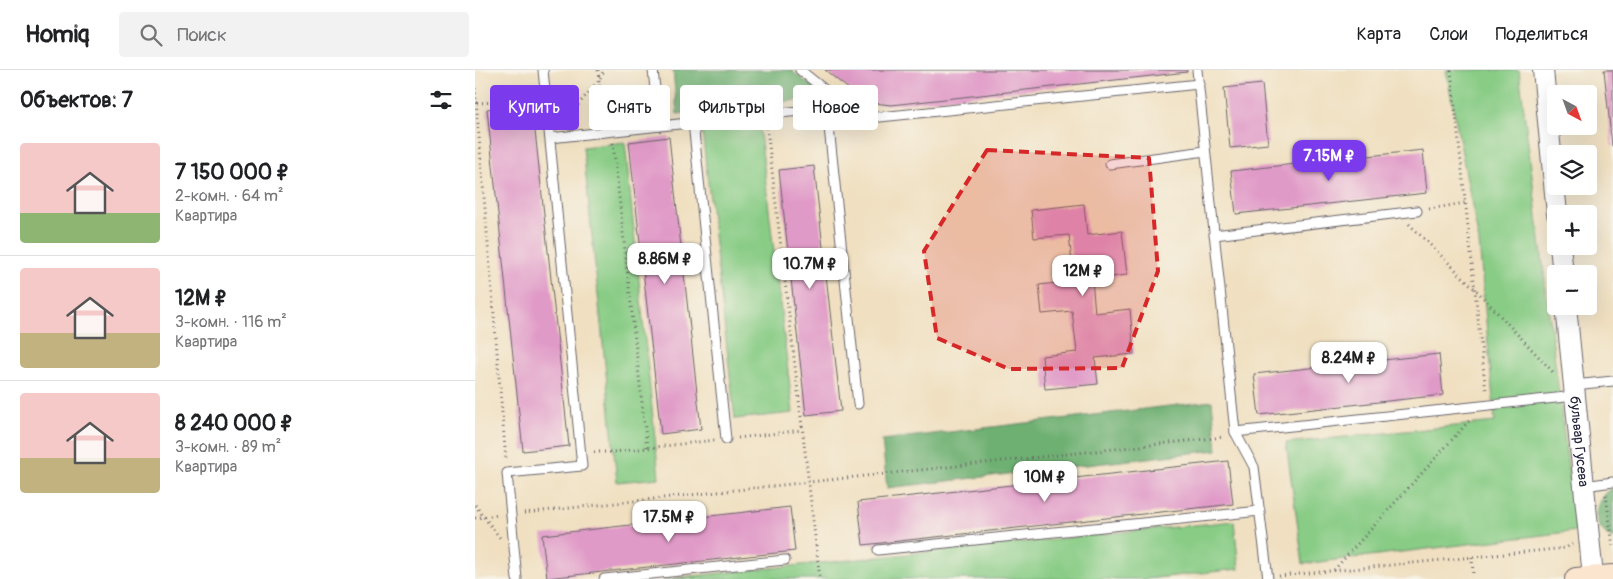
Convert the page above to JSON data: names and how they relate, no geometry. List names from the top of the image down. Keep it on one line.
{"streets":{"street":["бульвар Гусева"]},"north":"bottom right","page":{"header":"Homiq","search":"Поиск","nav":["Карта","Слои","Поделиться"],"heading":"Объектов: 7","map_buttons":["+","−"],"chip":["Купить","Снять","Фильтры","Новое"],"list":[{"name":"7 150 000 ₽","note":"2-комн. · 64 m² · Квартира"},{"name":"12M ₽","note":"3-комн. · 116 m² · Квартира"},{"name":"8 240 000 ₽","note":"3-комн. · 89 m² · Квартира"}],"price":["7.15M ₽","8.86M ₽","10.7M ₽","12M ₽","8.24M ₽","10M ₽","17.5M ₽"]}}
